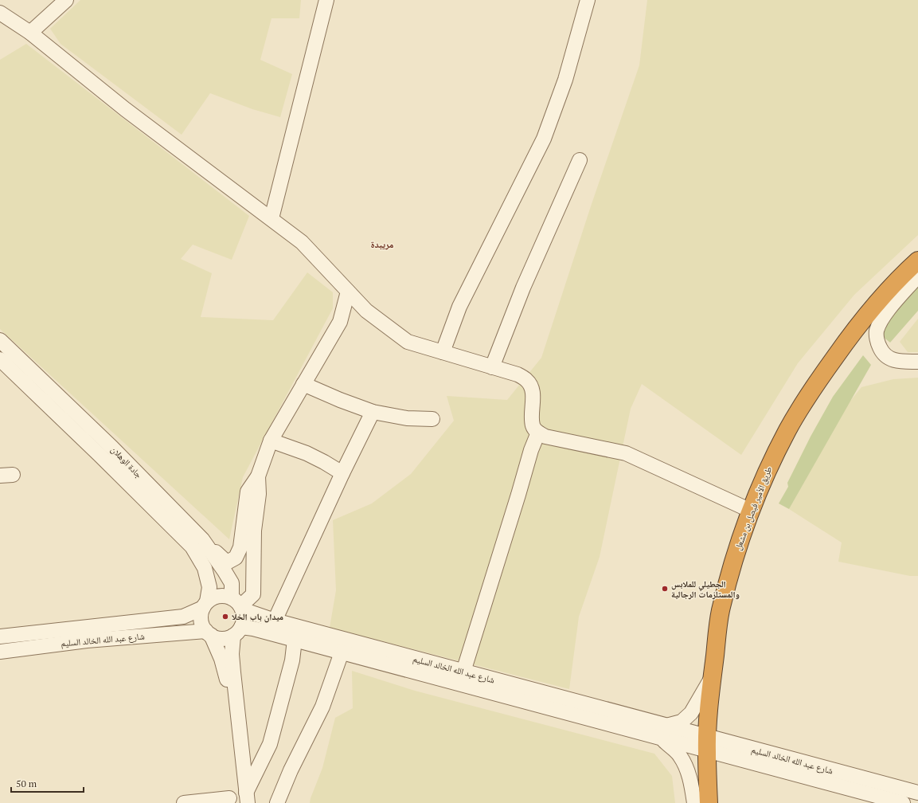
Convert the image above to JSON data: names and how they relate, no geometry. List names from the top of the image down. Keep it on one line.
{"streets":{"highway":["طريق الأمير فيصل بن مشعل"],"street":["جادة الوهلان","شارع عبد الله الخالد السليم"]},"crossings":[["جادة الوهلان","شارع عبد الله الخالد السليم"],["طريق الأمير فيصل بن مشعل","شارع عبد الله الخالد السليم"]],"districts":["مريبدة"],"places":["الجطيلي للملابس والمستلزمات الرجالية","ميدان باب الخلا"],"scale_bar":"50 m"}
